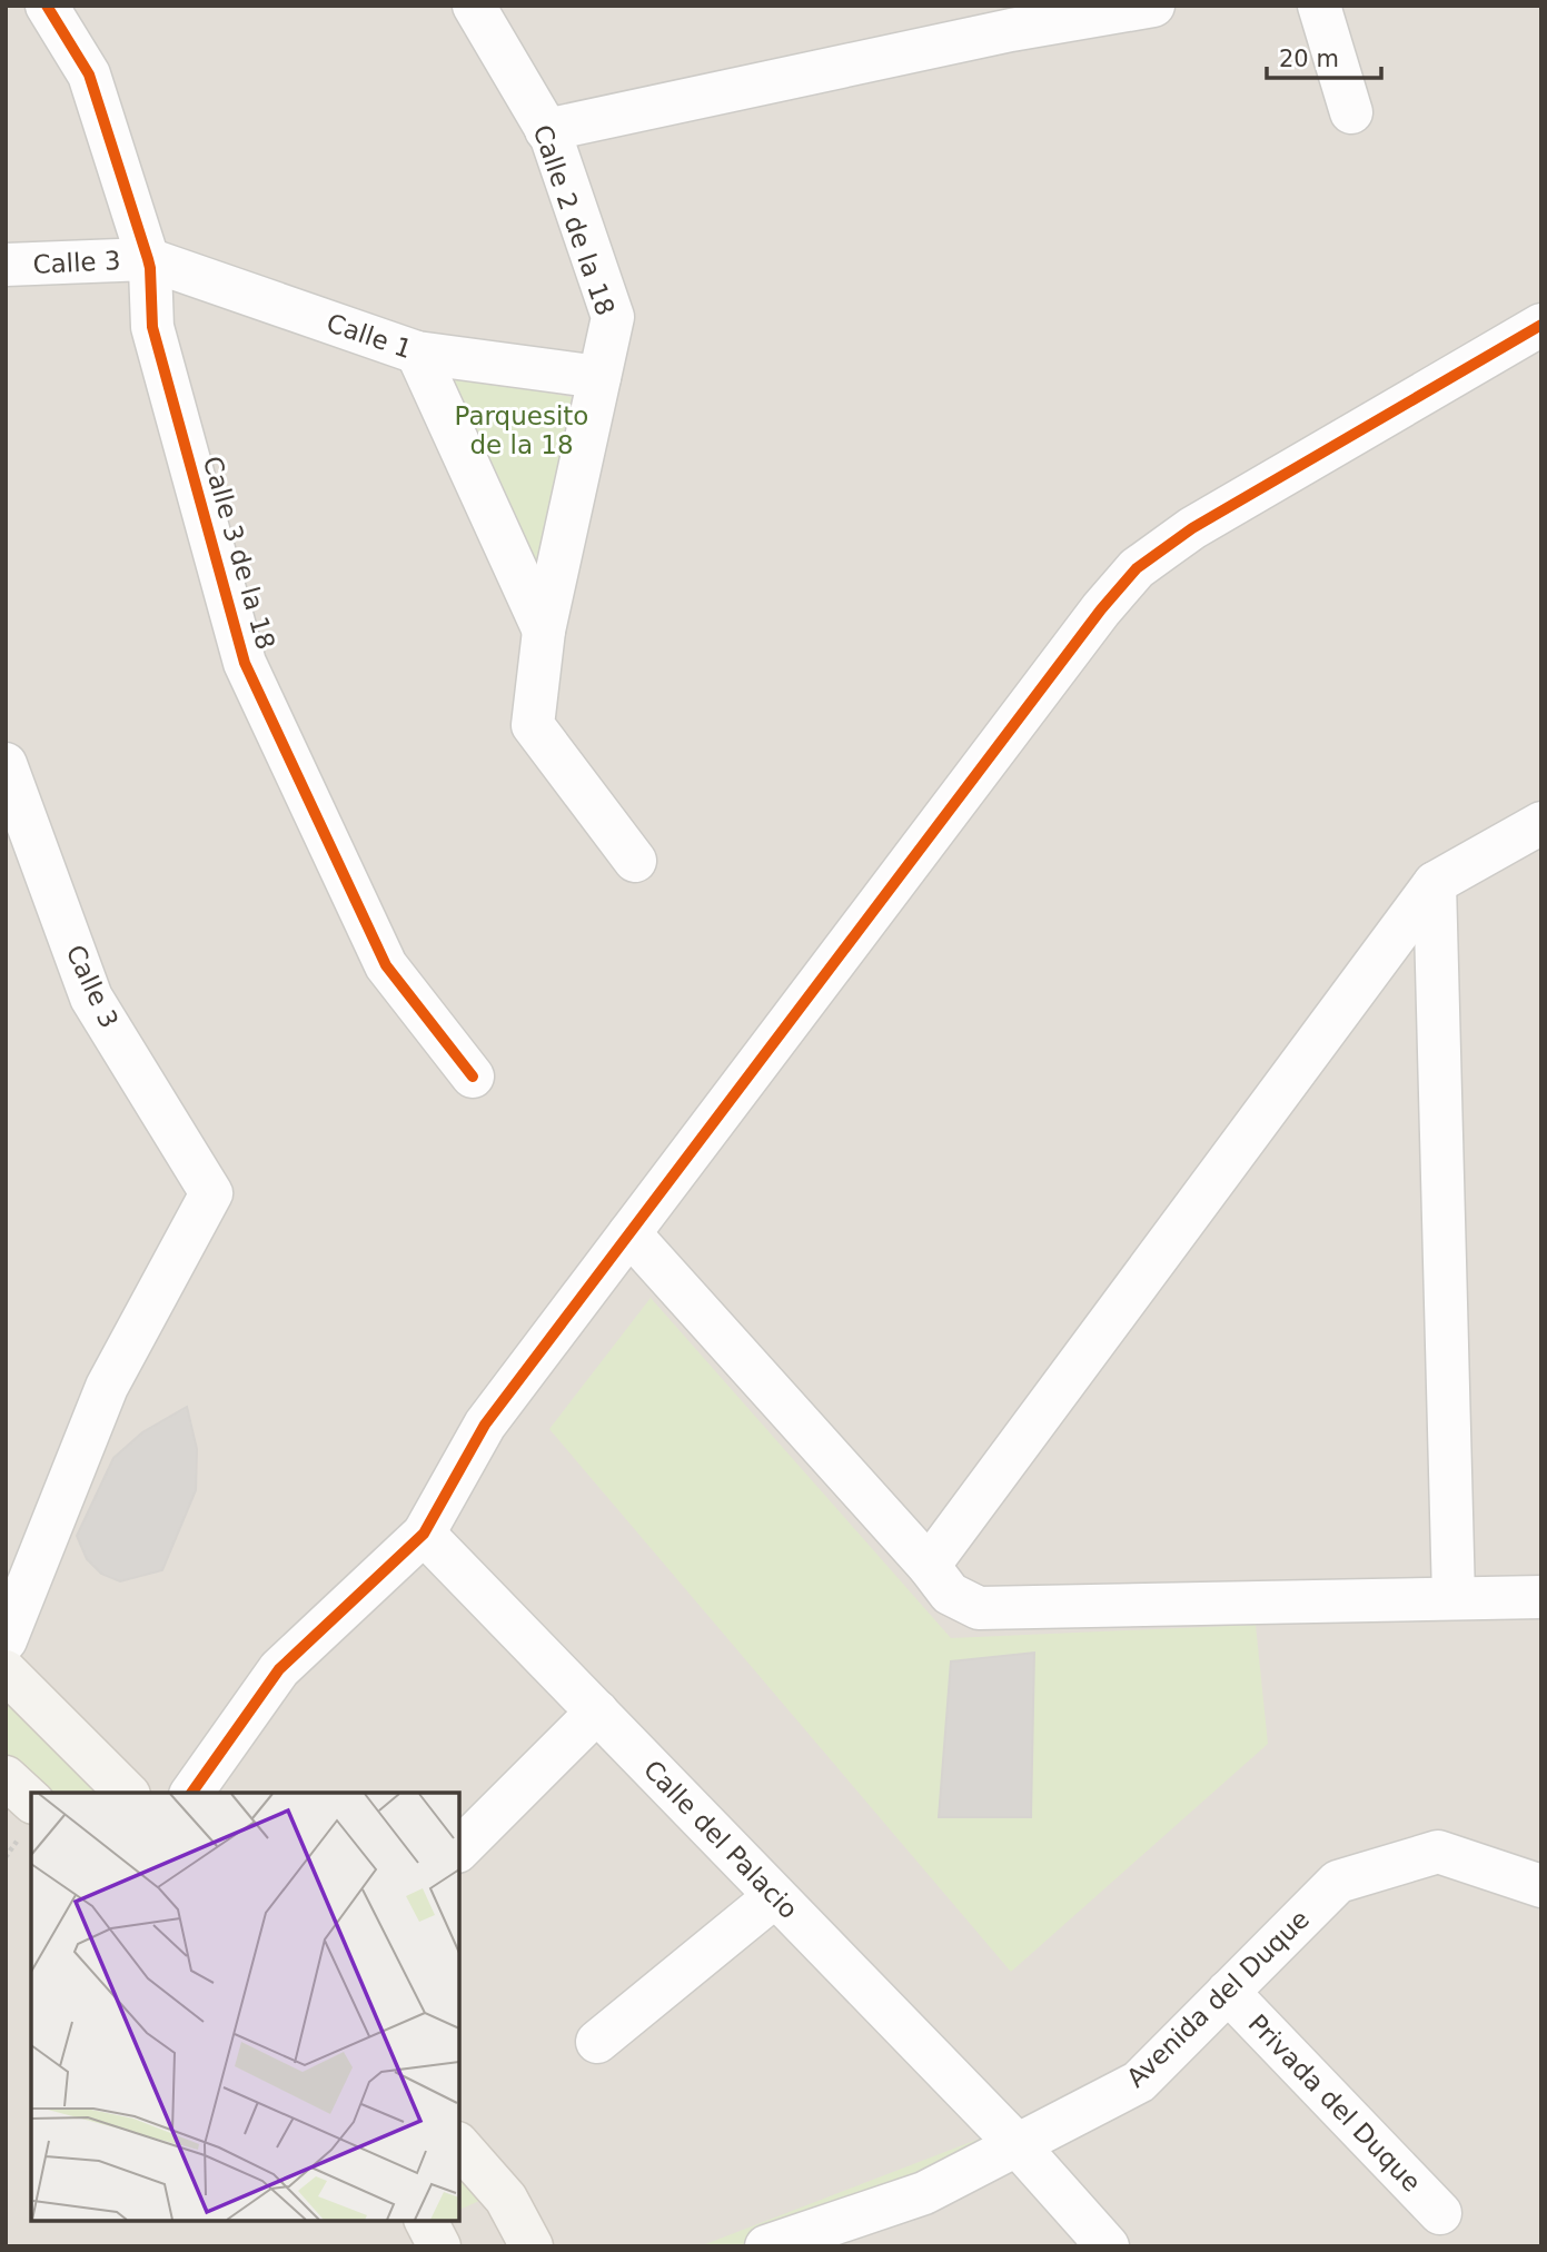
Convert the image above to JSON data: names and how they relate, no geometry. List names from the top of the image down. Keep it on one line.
{"streets":{"street":["Calle 2 de la 18","Calle 3","Calle 1","Calle 3 de la 18","Calle del Palacio","Avenida del Duque","Privada del Duque"]},"crossings":[["Calle 2 de la 18","Calle 1"],["Calle 3","Calle 1"],["Calle 3","Calle 3 de la 18"],["Calle 1","Calle 3 de la 18"],["Calle del Palacio","Avenida del Duque"],["Avenida del Duque","Privada del Duque"]],"parks":["Parquesito de la 18"],"scale_bar":"20 m"}
